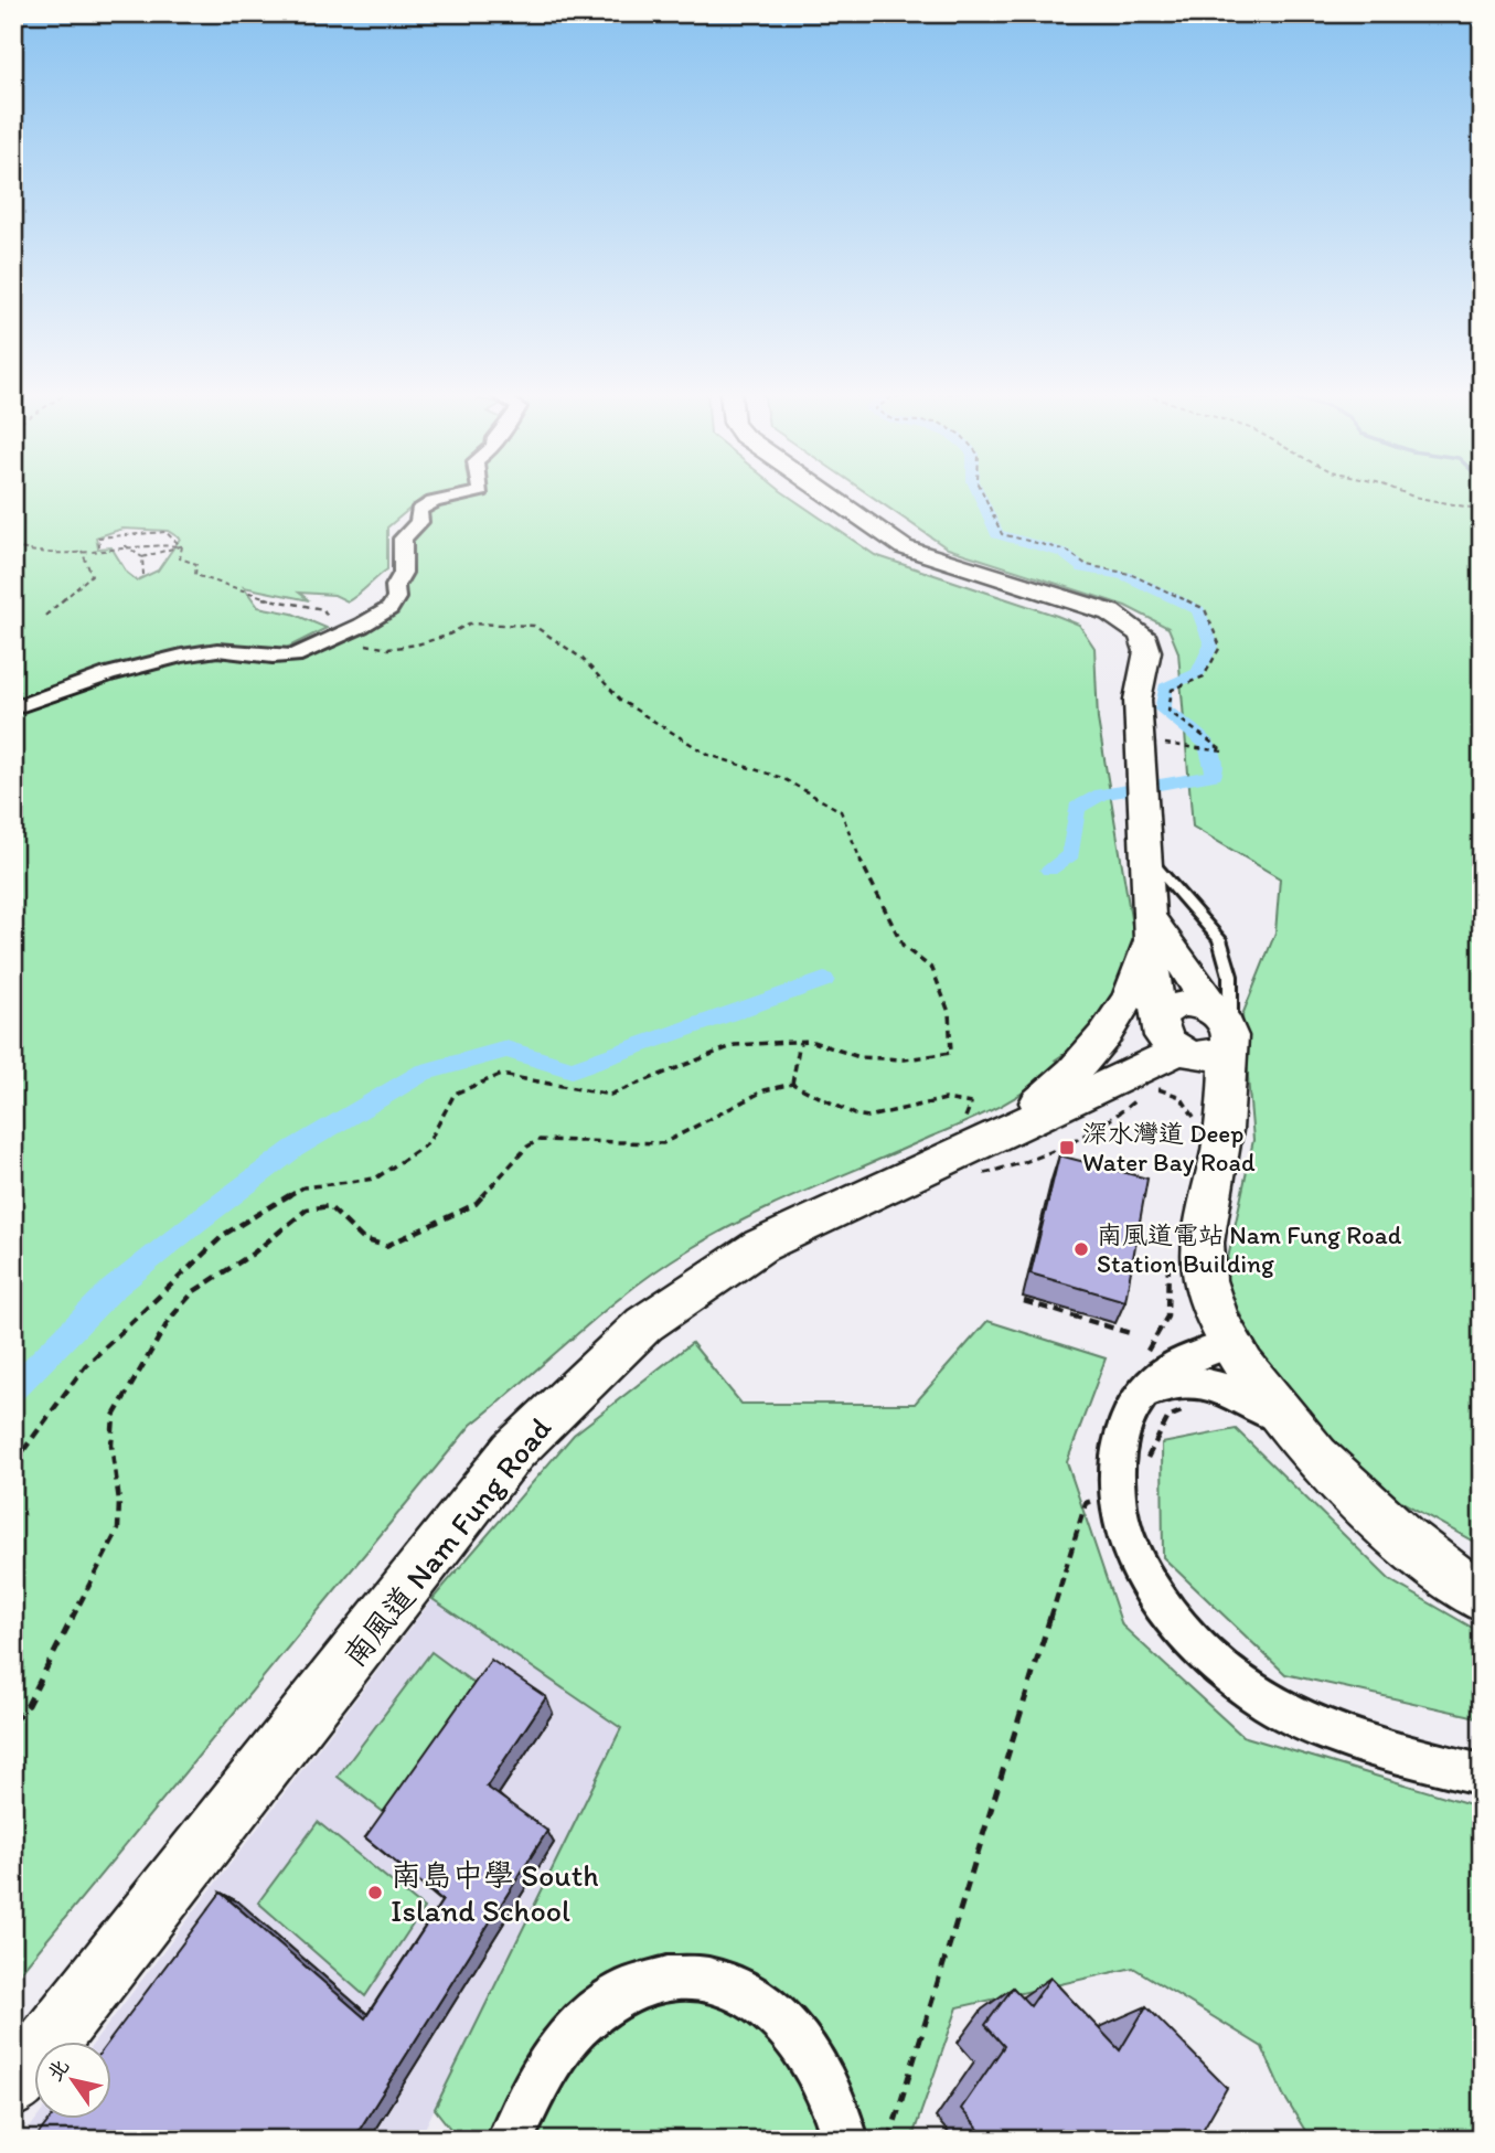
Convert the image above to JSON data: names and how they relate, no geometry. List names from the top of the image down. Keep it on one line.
{"streets":{"main road":["南風道 Nam Fung Road"]},"places":{"transit":["深水灣道 Deep Water Bay Road"],"other":["南風道電站 Nam Fung Road Station Building","南島中學 South Island School"]},"north":"top left"}
